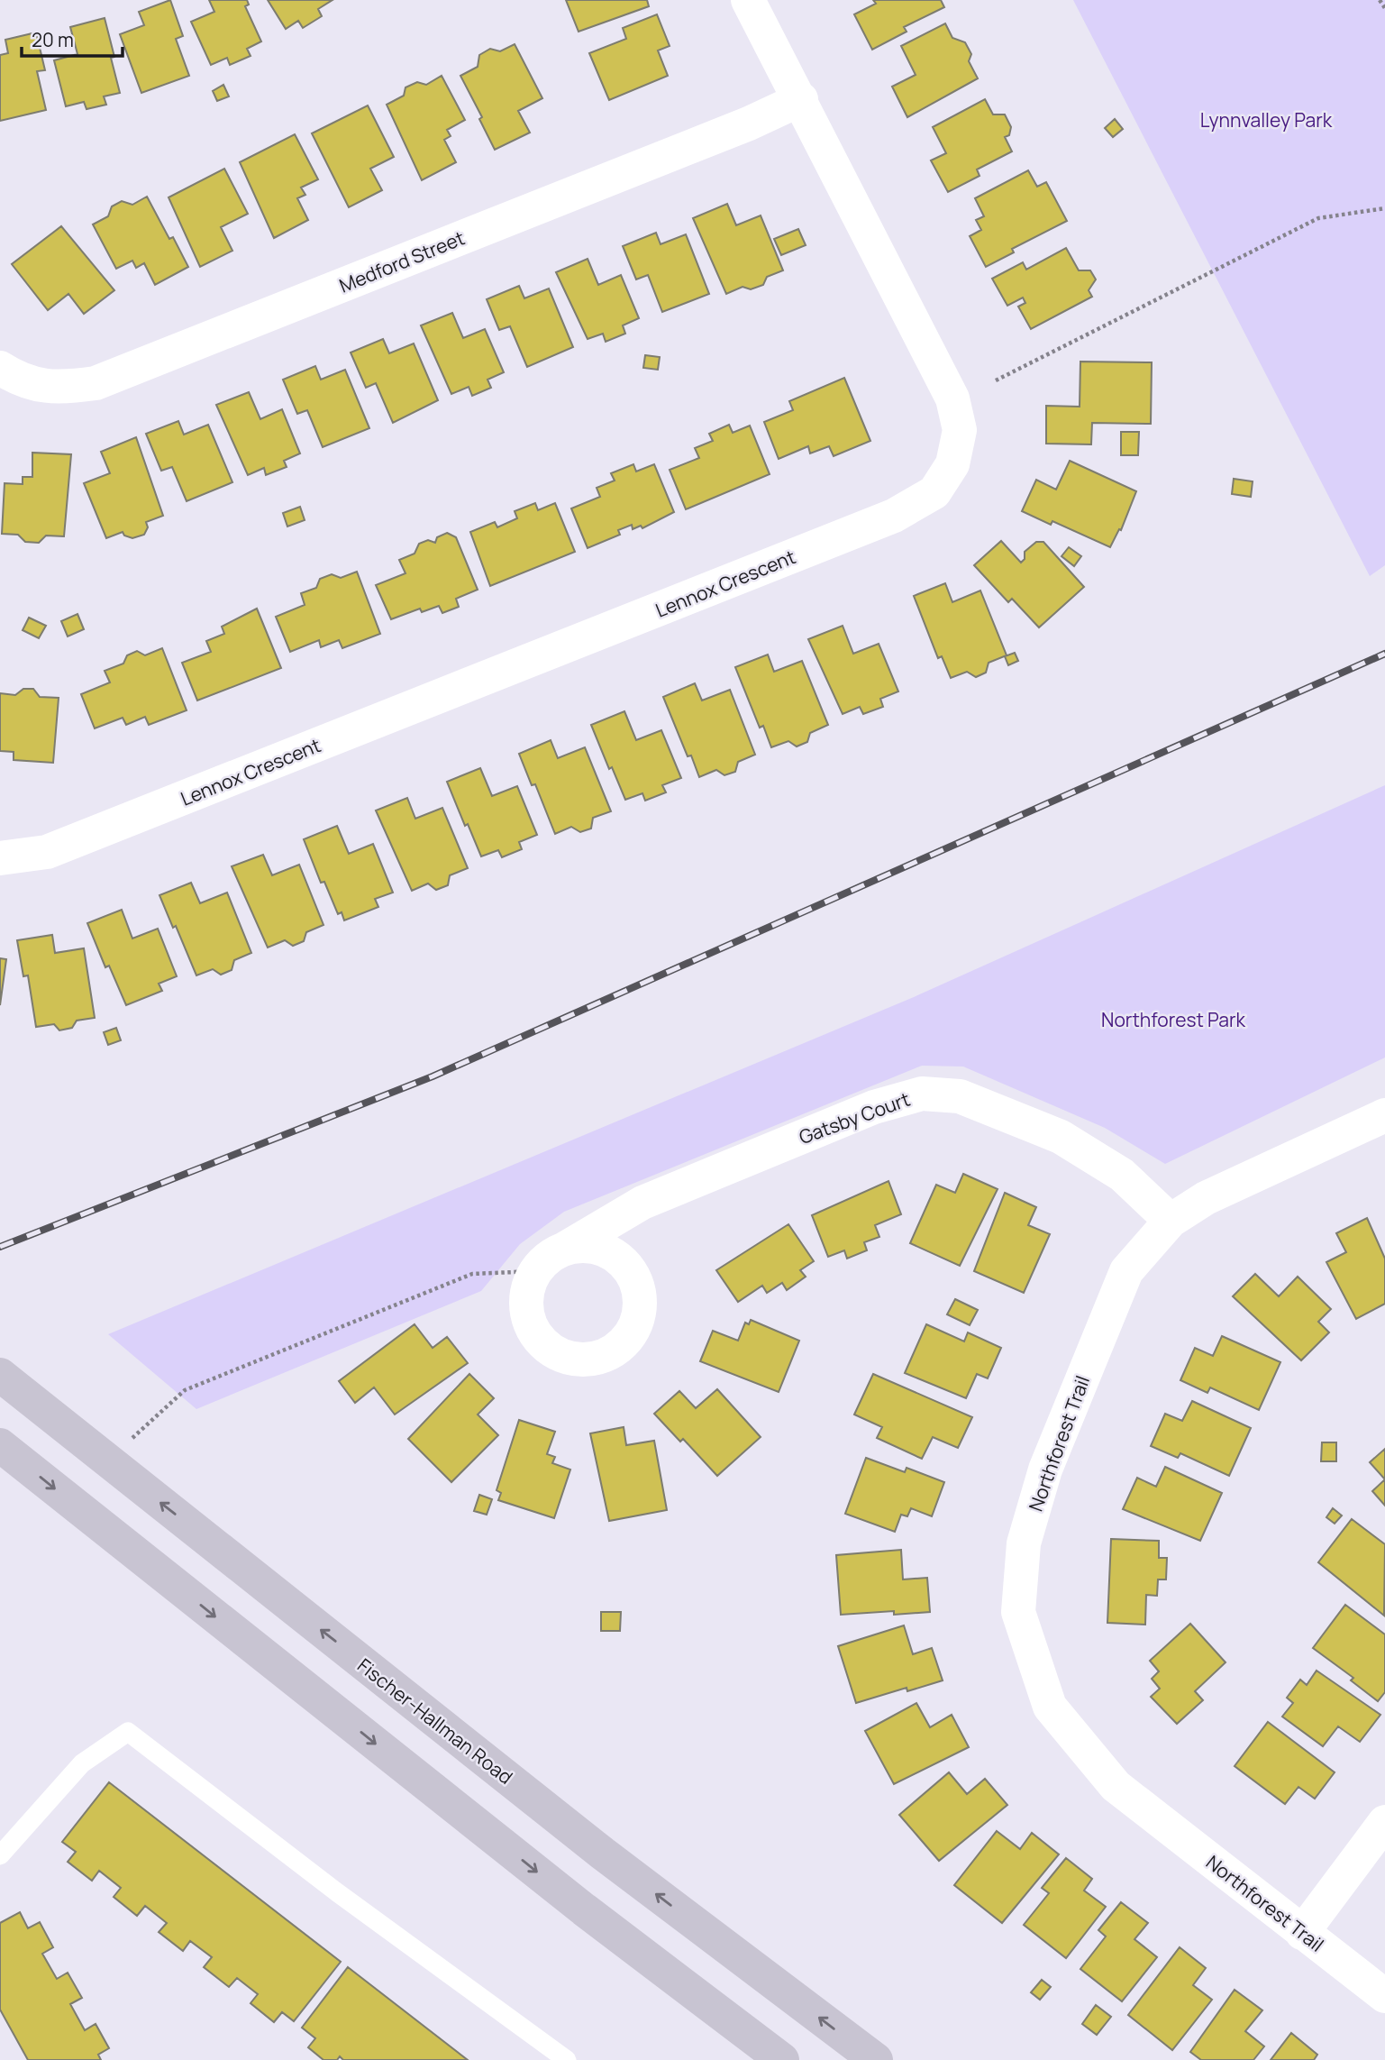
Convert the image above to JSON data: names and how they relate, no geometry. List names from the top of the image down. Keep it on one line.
{"streets":{"main road":["Fischer-Hallman Road"],"street":["Medford Street","Lennox Crescent","Gatsby Court","Northforest Trail"]},"crossings":[["Medford Street","Lennox Crescent"],["Gatsby Court","Northforest Trail"]],"parks":["Lynnvalley Park","Northforest Park"],"scale_bar":"20 m"}
